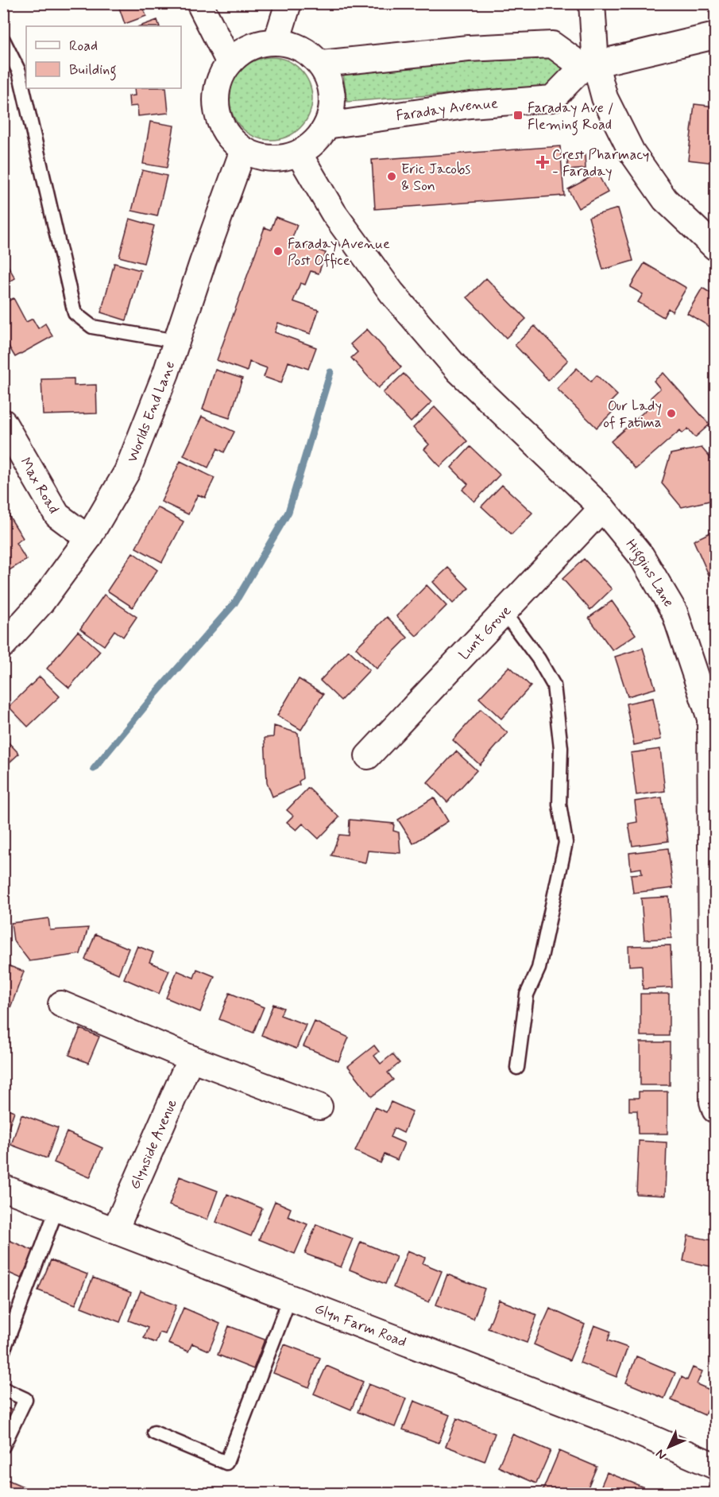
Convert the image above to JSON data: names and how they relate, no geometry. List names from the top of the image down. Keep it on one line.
{"streets":{"street":["Faraday Avenue","Worlds End Lane","Max Road","Higgins Lane","Lunt Grove","Glynside Avenue","Glyn Farm Road"]},"crossings":[["Faraday Avenue","Worlds End Lane"],["Faraday Avenue","Higgins Lane"],["Worlds End Lane","Max Road"],["Worlds End Lane","Higgins Lane"],["Higgins Lane","Lunt Grove"],["Glynside Avenue","Glyn Farm Road"]],"places":{"transit":["Faraday Ave / Fleming Road"],"health":["Crest Pharmacy - Faraday"],"other":["Eric Jacobs & Son","Faraday Avenue Post Office","Our Lady of Fatima"]},"legend":["Road","Building"],"north":"bottom left"}
